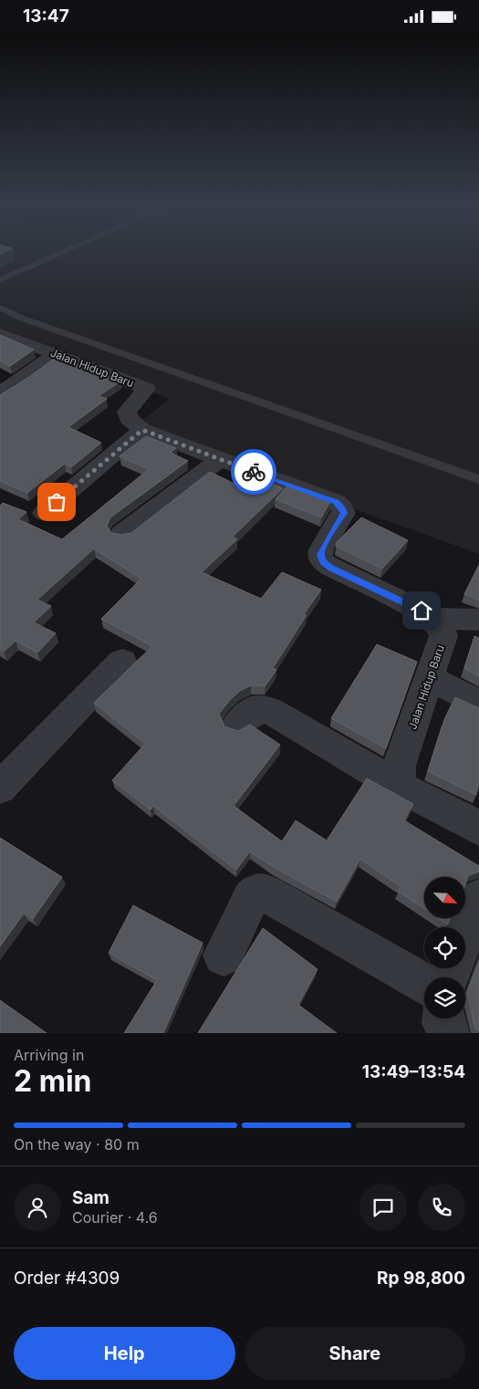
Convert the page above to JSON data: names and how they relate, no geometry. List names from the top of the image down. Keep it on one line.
{"streets":{"street":["Jalan Hidup Baru"]},"north":"bottom right","page":{"status":"13:47","heading":["2 min","Arriving in","13:49–13:54"],"panel":["Sam","Courier · 4.6","Order #4309","Rp 98,800"],"bar":"On the way · 80 m","buttons":["Help","Share"]}}
